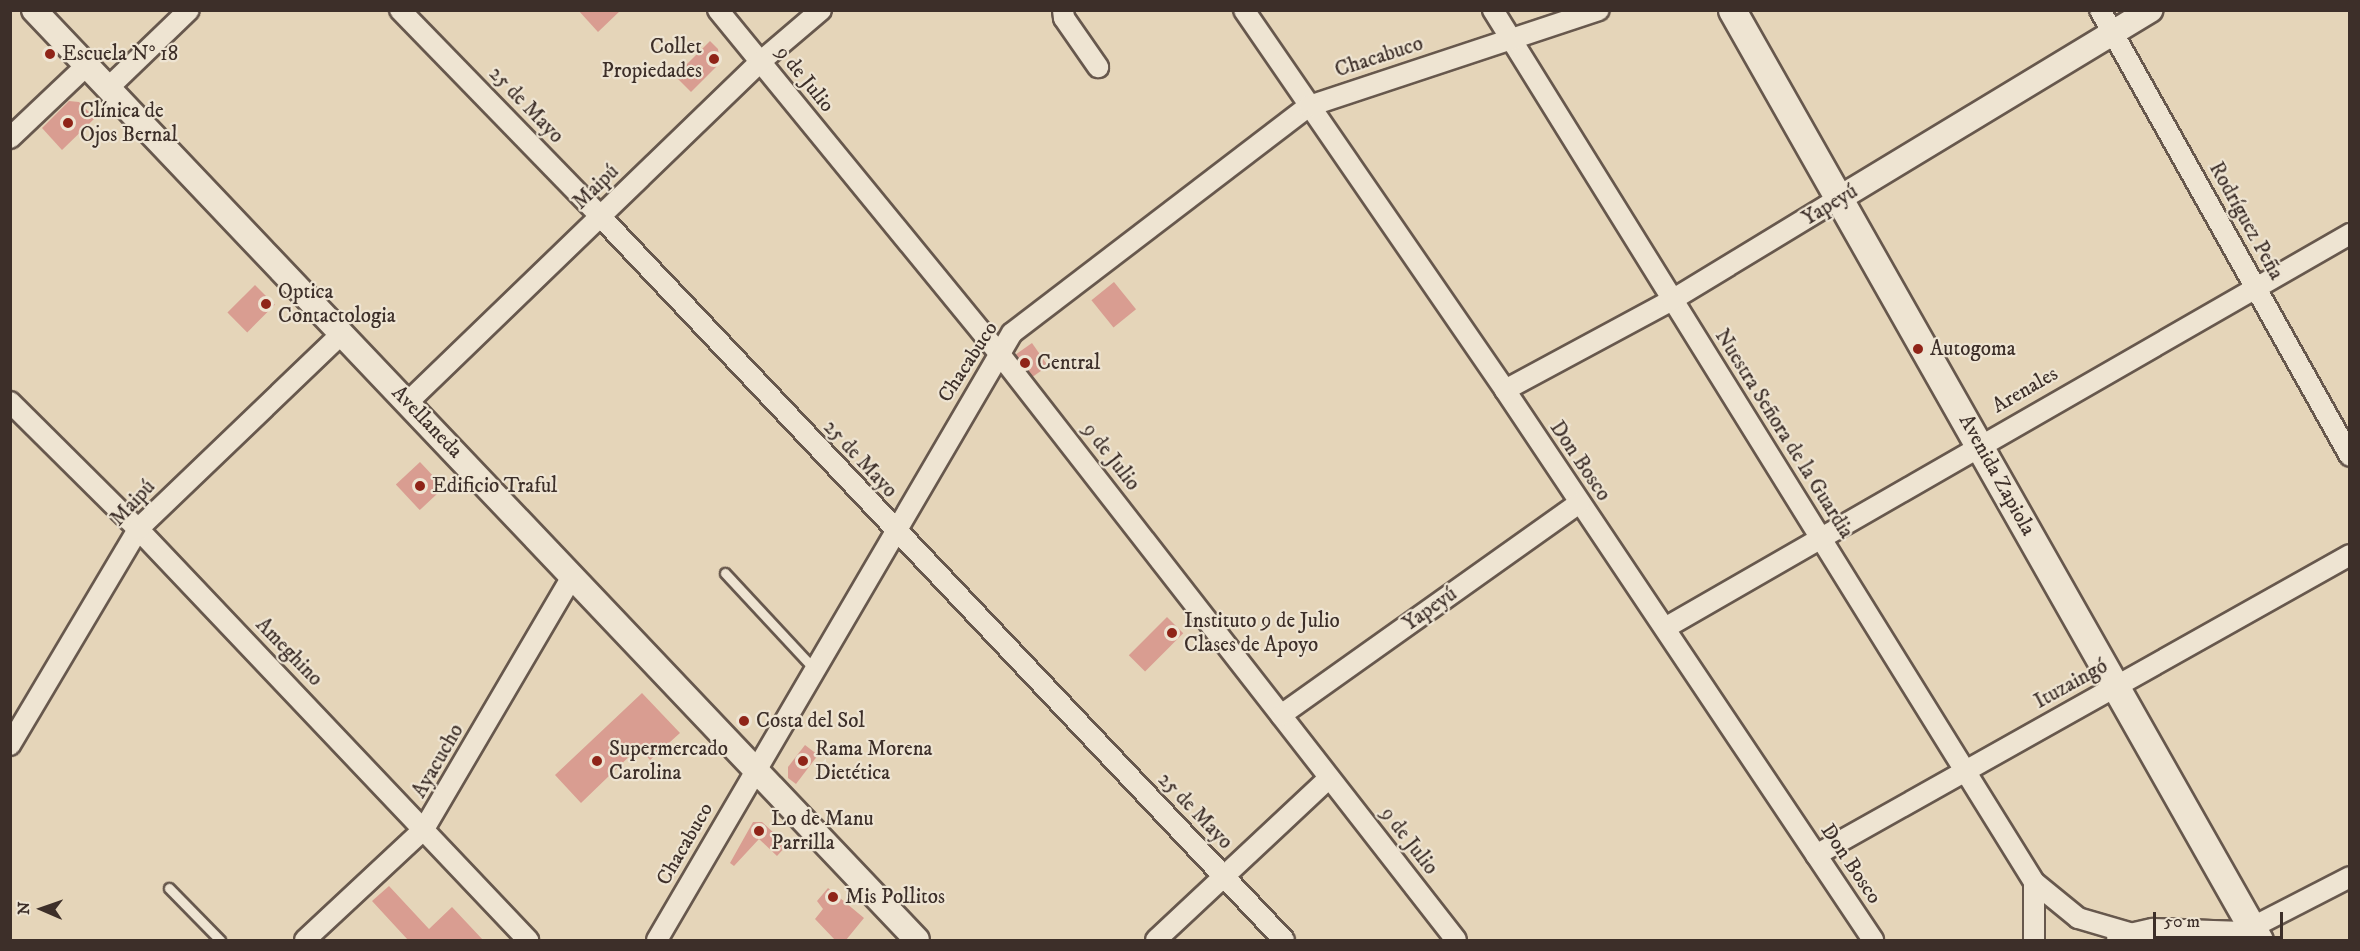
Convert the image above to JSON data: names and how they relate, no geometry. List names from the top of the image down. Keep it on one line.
{"streets":{"main road":["Avenida Zapiola"],"street":["Chacabuco","9 de Julio","25 de Mayo","Maipú","Yapeyú","Rodríguez Peña","Arenales","Avellaneda","Nuestra Señora de la Guardia","Don Bosco","Ameghino","Ituzaingó","Ayacucho"]},"crossings":[["Chacabuco","9 de Julio"],["Chacabuco","25 de Mayo"],["Chacabuco","Avellaneda"],["Chacabuco","Nuestra Señora de la Guardia"],["Chacabuco","Don Bosco"],["9 de Julio","Maipú"],["9 de Julio","Yapeyú"],["25 de Mayo","Maipú"],["Maipú","Avellaneda"],["Maipú","Ameghino"],["Yapeyú","Rodríguez Peña"],["Yapeyú","Nuestra Señora de la Guardia"],["Yapeyú","Don Bosco"],["Yapeyú","Avenida Zapiola"],["Rodríguez Peña","Arenales"],["Arenales","Nuestra Señora de la Guardia"],["Arenales","Don Bosco"],["Arenales","Avenida Zapiola"],["Avellaneda","Ayacucho"],["Nuestra Señora de la Guardia","Ituzaingó"],["Don Bosco","Ituzaingó"],["Avenida Zapiola","Ituzaingó"],["Ameghino","Ayacucho"]],"places":["Escuela N° 18","Collet Propiedades","Clínica de Ojos Bernal","Optica Contactologia","Autogoma","Central","Edificio Traful","Instituto 9 de Julio Clases de Apoyo","Costa del Sol","Supermercado Carolina","Rama Morena Dietética","Lo de Manu Parrilla","Mis Pollitos"],"scale_bar":"50 m","north":"left"}
